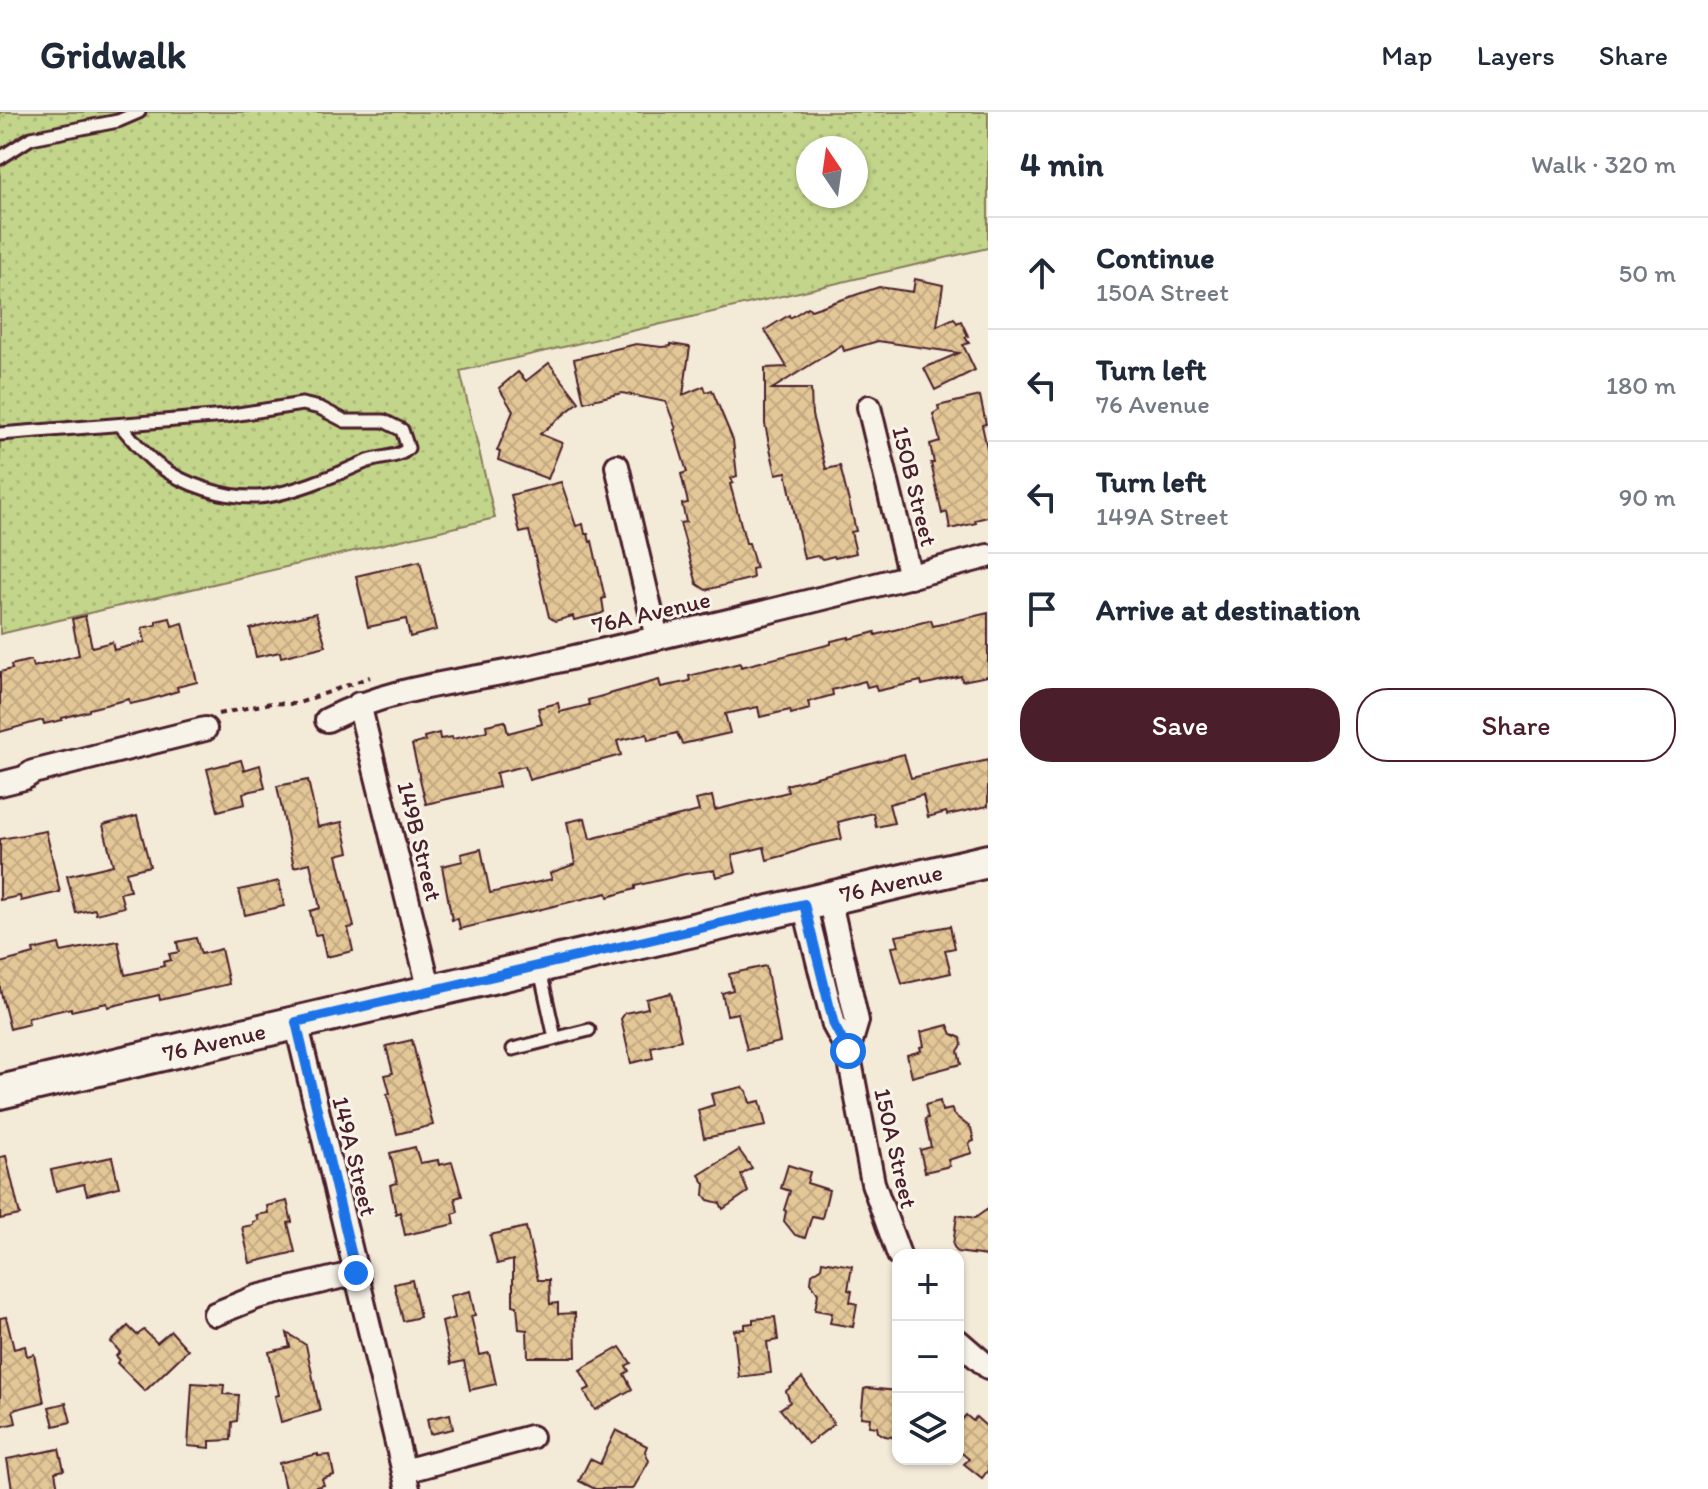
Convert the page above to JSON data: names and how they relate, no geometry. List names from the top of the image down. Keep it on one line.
{"streets":{"street":["150B Street","76A Avenue","149B Street","76 Avenue","150A Street","149A Street"]},"crossings":[["150B Street","76A Avenue"],["76A Avenue","149B Street"],["149B Street","76 Avenue"],["76 Avenue","150A Street"],["76 Avenue","149A Street"]],"north":"top","page":{"header":"Gridwalk","nav":["Map","Layers","Share"],"heading":["4 min","Walk · 320 m"],"list":[["Continue","150A Street","50 m"],["Turn left","76 Avenue","180 m"],["Turn left","149A Street","90 m"],"Arrive at destination"],"buttons":["Save","Share"],"map_buttons":["+","−"]}}
